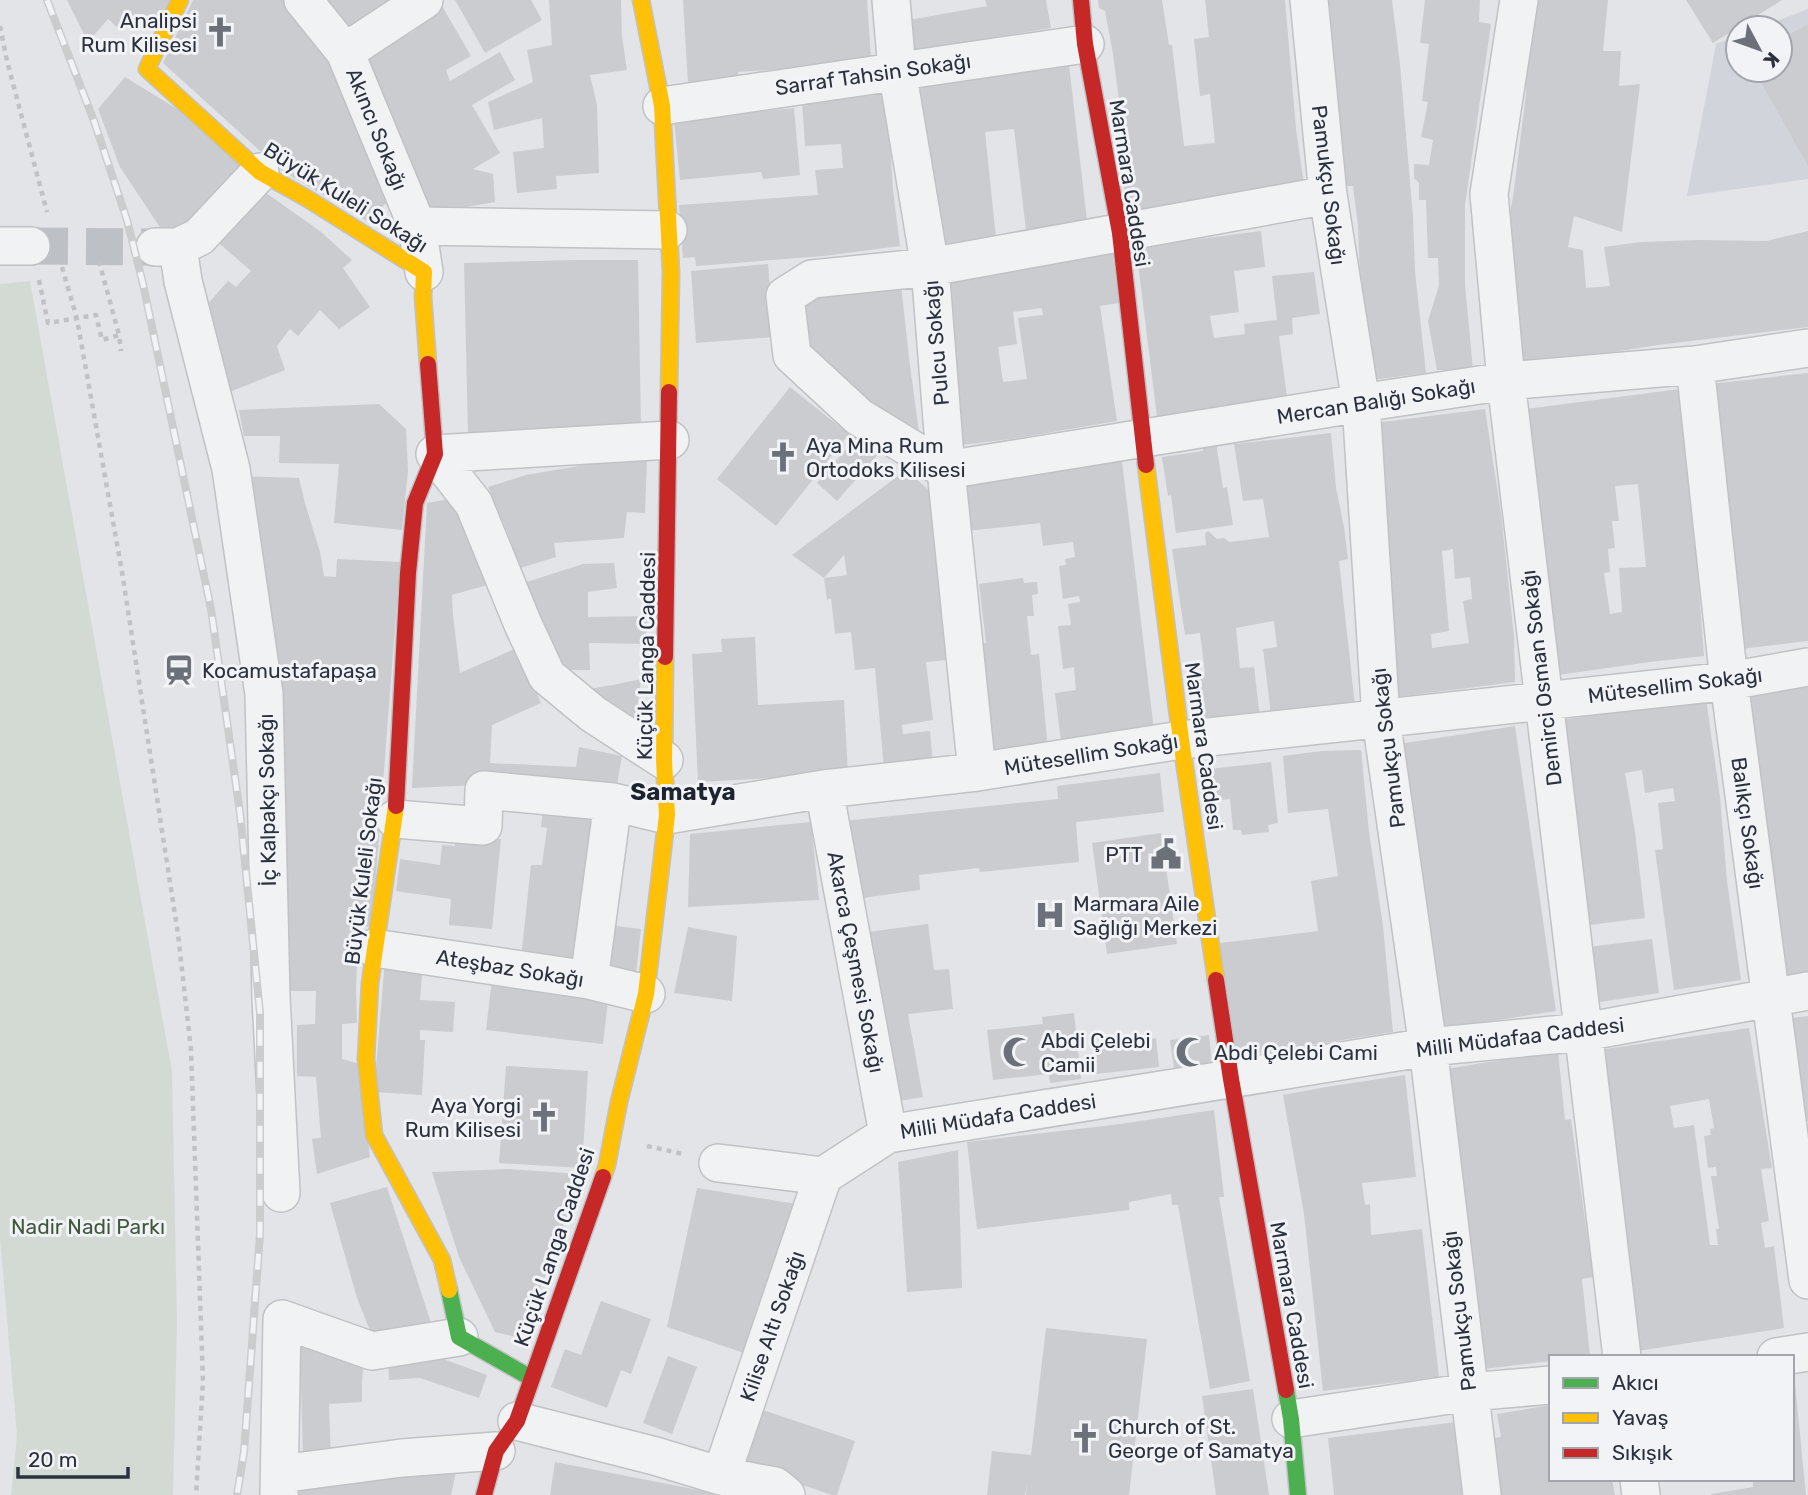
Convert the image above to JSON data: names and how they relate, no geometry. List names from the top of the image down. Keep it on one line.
{"streets":{"street":["Sarraf Tahsin Sokağı","Akıncı Sokağı","Marmara Caddesi","Pamukçu Sokağı","Büyük Kuleli Sokağı","Pulcu Sokağı","Mercan Balığı Sokağı","Küçük Langa Caddesi","Demirci Osman Sokağı","Mütesellim Sokağı","İç Kalpakçı Sokağı","Balıkçı Sokağı","Akarca Çeşmesi Sokağı","Ateşbaz Sokağı","Milli Müdafaa Caddesi","Milli Müdafa Caddesi","Kilise Altı Sokağı"]},"crossings":[["Sarraf Tahsin Sokağı","Marmara Caddesi"],["Sarraf Tahsin Sokağı","Pulcu Sokağı"],["Sarraf Tahsin Sokağı","Küçük Langa Caddesi"],["Akıncı Sokağı","Büyük Kuleli Sokağı"],["Marmara Caddesi","Mercan Balığı Sokağı"],["Marmara Caddesi","Mütesellim Sokağı"],["Marmara Caddesi","Milli Müdafaa Caddesi"],["Marmara Caddesi","Milli Müdafa Caddesi"],["Pamukçu Sokağı","Mercan Balığı Sokağı"],["Pamukçu Sokağı","Mütesellim Sokağı"],["Pamukçu Sokağı","Milli Müdafaa Caddesi"],["Büyük Kuleli Sokağı","İç Kalpakçı Sokağı"],["Büyük Kuleli Sokağı","Ateşbaz Sokağı"],["Pulcu Sokağı","Mercan Balığı Sokağı"],["Pulcu Sokağı","Mütesellim Sokağı"],["Mercan Balığı Sokağı","Demirci Osman Sokağı"],["Mercan Balığı Sokağı","Balıkçı Sokağı"],["Küçük Langa Caddesi","Mütesellim Sokağı"],["Küçük Langa Caddesi","Ateşbaz Sokağı"],["Demirci Osman Sokağı","Mütesellim Sokağı"],["Demirci Osman Sokağı","Milli Müdafaa Caddesi"],["Mütesellim Sokağı","Balıkçı Sokağı"],["Mütesellim Sokağı","Akarca Çeşmesi Sokağı"],["Balıkçı Sokağı","Milli Müdafaa Caddesi"],["Akarca Çeşmesi Sokağı","Milli Müdafa Caddesi"],["Milli Müdafaa Caddesi","Milli Müdafa Caddesi"],["Milli Müdafa Caddesi","Kilise Altı Sokağı"]],"districts":["Samatya"],"parks":["Nadir Nadi Parkı"],"places":{"church":["Analipsi Rum Kilisesi","Aya Mina Rum Ortodoks Kilisesi","Aya Yorgi Rum Kilisesi","Church of St. George of Samatya"],"station":["Kocamustafapaşa"],"public building":["PTT"],"hospital":["Marmara Aile Sağlığı Merkezi"],"mosque":["Abdi Çelebi Camii","Abdi Çelebi Cami"]},"legend":["Akıcı","Yavaş","Sıkışık"],"scale_bar":"20 m","north":"bottom right"}
